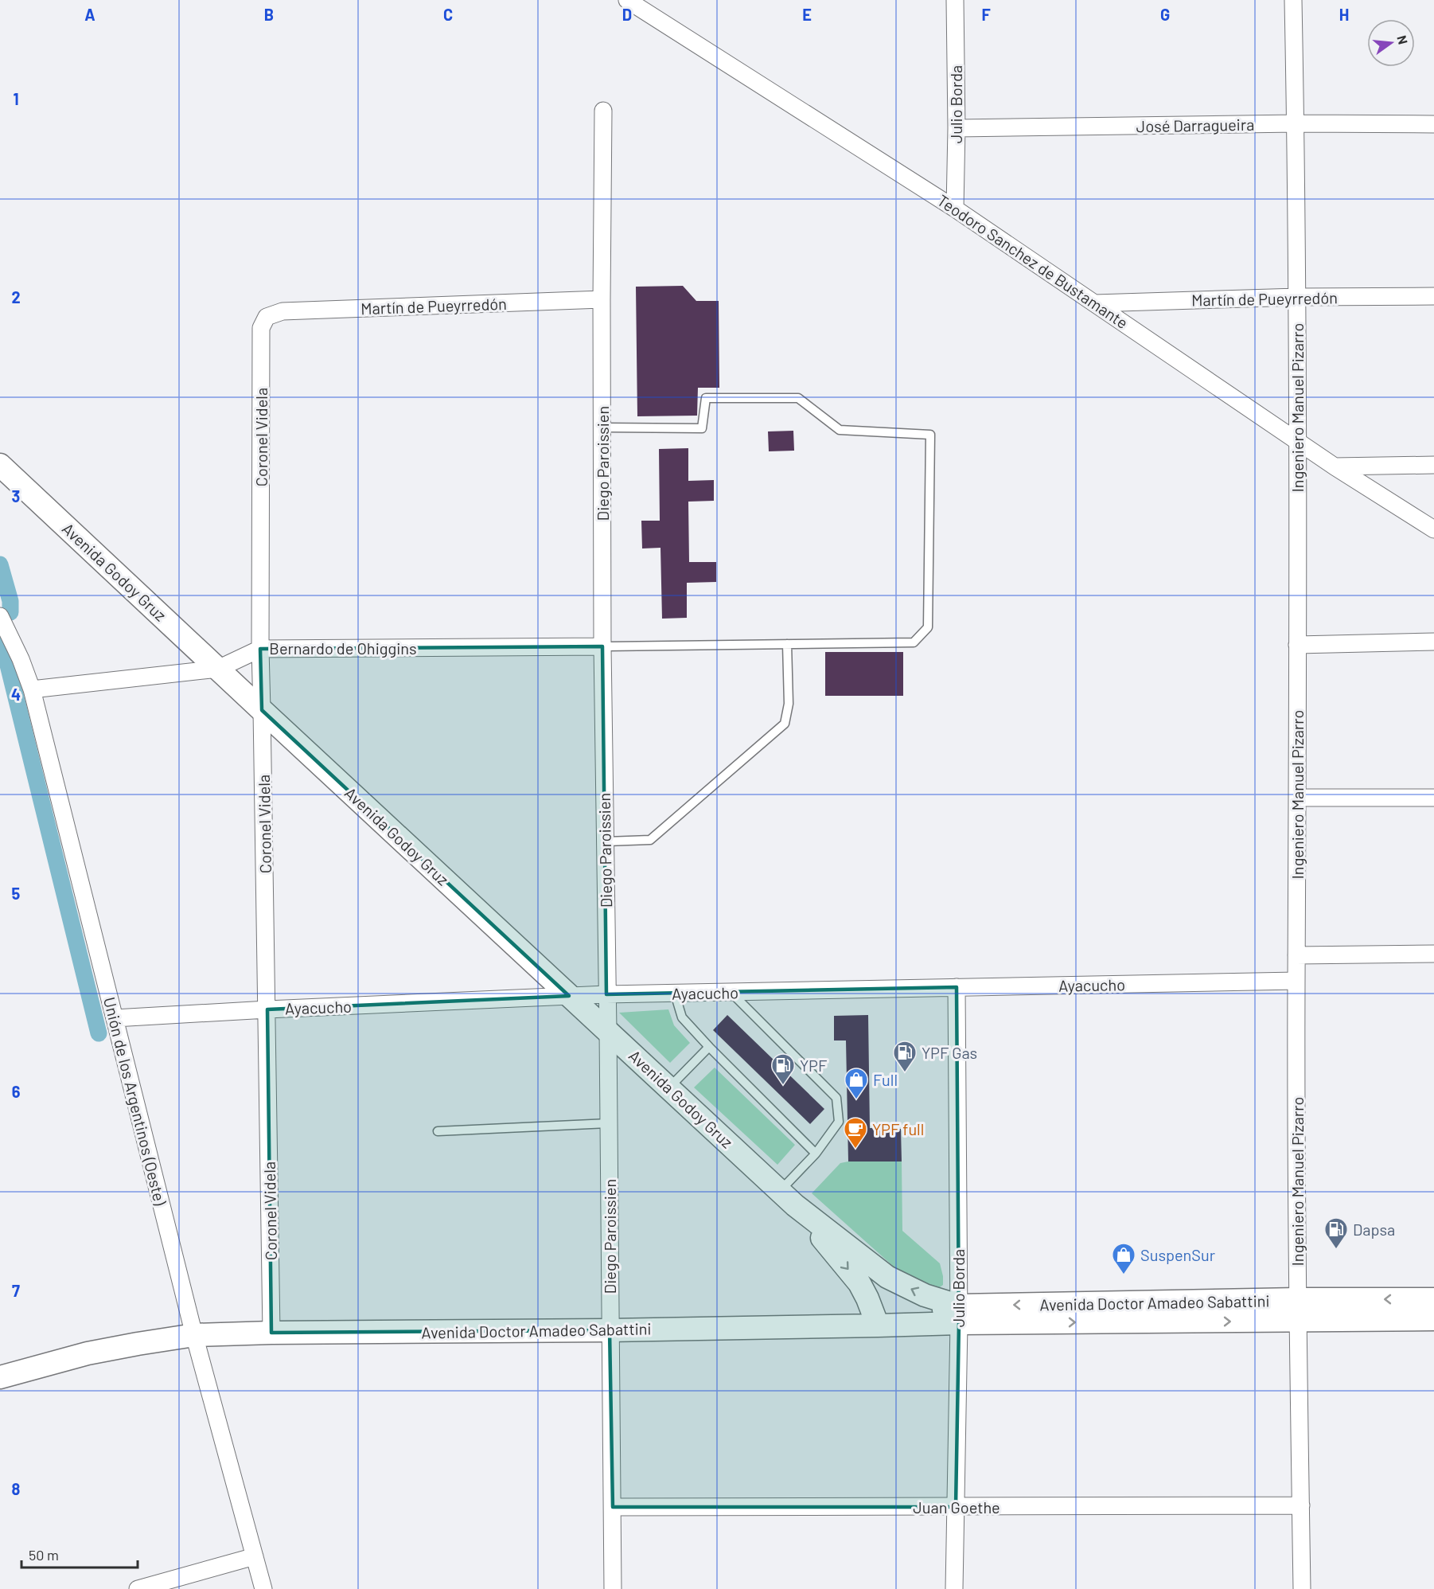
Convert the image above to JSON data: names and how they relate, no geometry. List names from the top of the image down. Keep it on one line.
{"streets":{"main road":["Avenida Godoy Gruz","Avenida Doctor Amadeo Sabattini"],"street":["Julio Borda","José Darragueira","Teodoro Sanchez de Bustamante","Martín de Pueyrredón","Ingeniero Manuel Pizarro","Coronel Videla","Diego Paroissien","Bernardo de Ohiggins","Ayacucho","Unión de los Argentinos (Oeste)","Juan Goethe"]},"crossings":[["Julio Borda","José Darragueira"],["Julio Borda","Teodoro Sanchez de Bustamante"],["Julio Borda","Avenida Godoy Gruz"],["Julio Borda","Ayacucho"],["Julio Borda","Avenida Doctor Amadeo Sabattini"],["Julio Borda","Juan Goethe"],["José Darragueira","Ingeniero Manuel Pizarro"],["Teodoro Sanchez de Bustamante","Martín de Pueyrredón"],["Teodoro Sanchez de Bustamante","Ingeniero Manuel Pizarro"],["Martín de Pueyrredón","Ingeniero Manuel Pizarro"],["Martín de Pueyrredón","Coronel Videla"],["Martín de Pueyrredón","Diego Paroissien"],["Ingeniero Manuel Pizarro","Ayacucho"],["Ingeniero Manuel Pizarro","Avenida Doctor Amadeo Sabattini"],["Ingeniero Manuel Pizarro","Juan Goethe"],["Coronel Videla","Avenida Godoy Gruz"],["Coronel Videla","Bernardo de Ohiggins"],["Coronel Videla","Ayacucho"],["Coronel Videla","Avenida Doctor Amadeo Sabattini"],["Diego Paroissien","Avenida Godoy Gruz"],["Diego Paroissien","Bernardo de Ohiggins"],["Diego Paroissien","Ayacucho"],["Diego Paroissien","Avenida Doctor Amadeo Sabattini"],["Diego Paroissien","Juan Goethe"],["Avenida Godoy Gruz","Bernardo de Ohiggins"],["Avenida Godoy Gruz","Ayacucho"],["Avenida Godoy Gruz","Avenida Doctor Amadeo Sabattini"],["Bernardo de Ohiggins","Unión de los Argentinos (Oeste)"],["Ayacucho","Unión de los Argentinos (Oeste)"],["Unión de los Argentinos (Oeste)","Avenida Doctor Amadeo Sabattini"]],"places":{"fuel station":["YPF Gas","YPF","Dapsa"],"shop":["Full","SuspenSur"],"cafe":["YPF full"]},"scale_bar":"50 m","north":"right","grid":{"columns":["A","B","C","D","E","F","G","H"],"rows":["1","2","3","4","5","6","7","8"]}}
